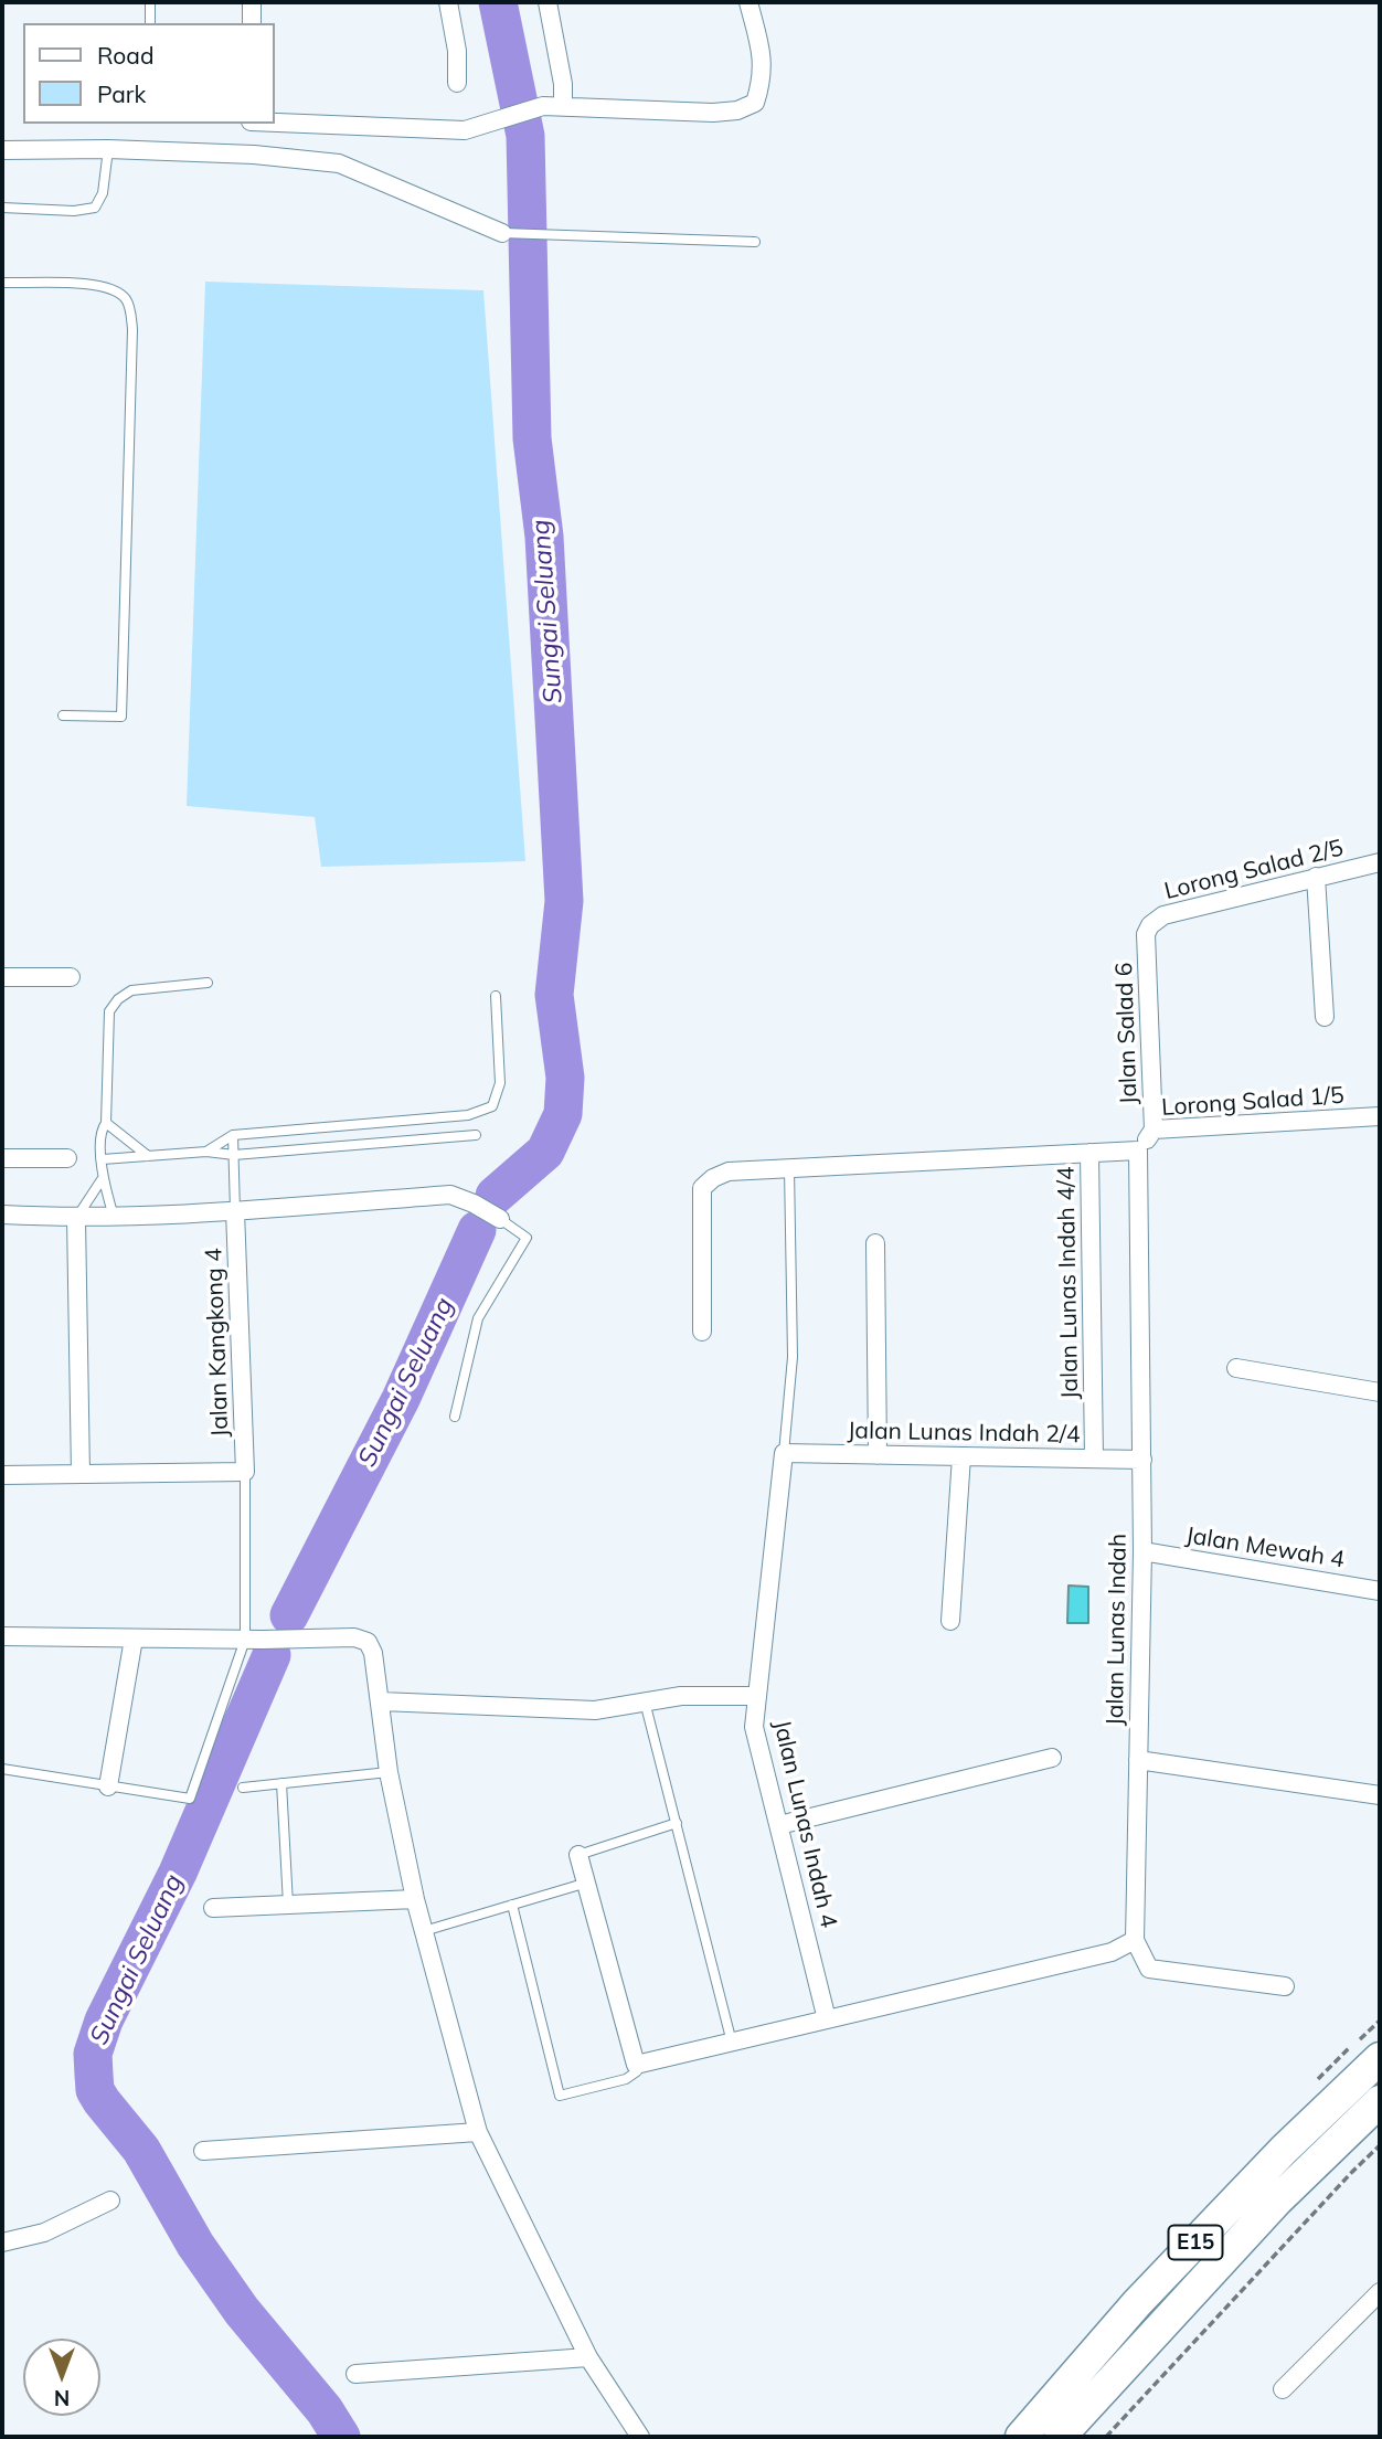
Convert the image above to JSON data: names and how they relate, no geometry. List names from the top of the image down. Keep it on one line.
{"streets":{"highway":["E15"],"street":["Lorong Salad 2/5","Jalan Salad 6","Lorong Salad 1/5","Jalan Lunas Indah 4/4","Jalan Kangkong 4","Jalan Lunas Indah 2/4","Jalan Mewah 4","Jalan Lunas Indah","Jalan Lunas Indah 4"]},"crossings":[["Lorong Salad 2/5","Jalan Salad 6"],["Jalan Salad 6","Lorong Salad 1/5"],["Lorong Salad 1/5","Jalan Lunas Indah"],["Jalan Lunas Indah 4/4","Jalan Lunas Indah 2/4"],["Jalan Lunas Indah 2/4","Jalan Lunas Indah"],["Jalan Lunas Indah 2/4","Jalan Lunas Indah 4"],["Jalan Mewah 4","Jalan Lunas Indah"]],"water":["Sungai Seluang"],"legend":["Road","Park"],"north":"bottom"}
